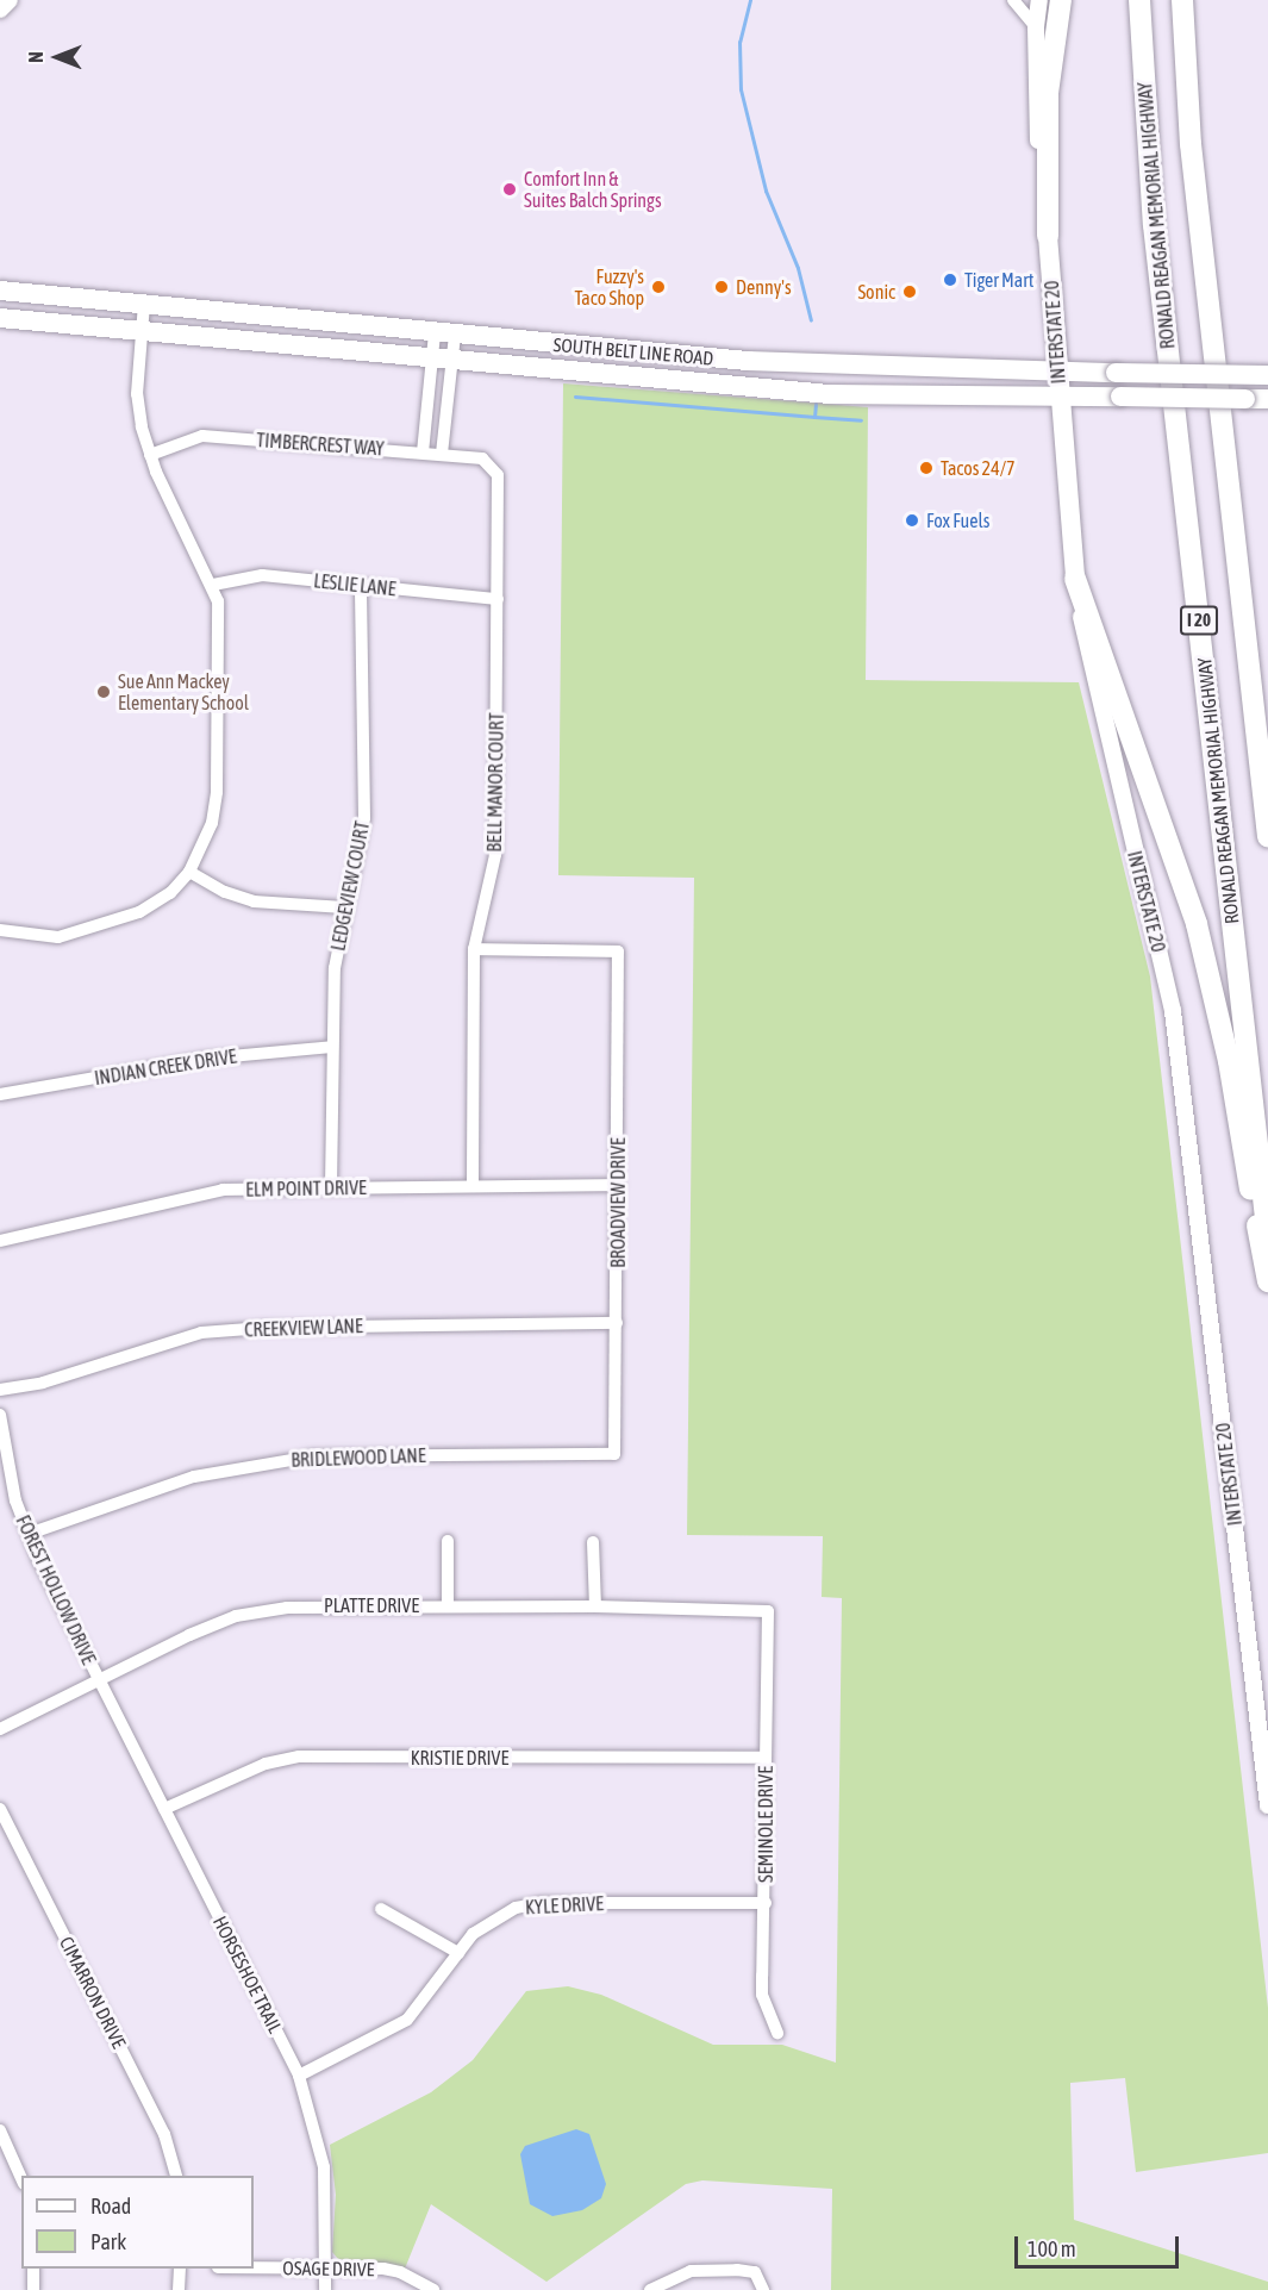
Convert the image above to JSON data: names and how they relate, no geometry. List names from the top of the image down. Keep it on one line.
{"streets":{"highway":["RONALD REAGAN MEMORIAL HIGHWAY","I 20"],"main road":["INTERSTATE 20","SOUTH BELT LINE ROAD"],"street":["TIMBERCREST WAY","LESLIE LANE","BELL MANOR COURT","LEDGEVIEW COURT","INDIAN CREEK DRIVE","ELM POINT DRIVE","BROADVIEW DRIVE","CREEKVIEW LANE","BRIDLEWOOD LANE","FOREST HOLLOW DRIVE","PLATTE DRIVE","KRISTIE DRIVE","SEMINOLE DRIVE","KYLE DRIVE","HORSESHOE TRAIL","CIMARRON DRIVE","OSAGE DRIVE"]},"crossings":[["INTERSTATE 20","SOUTH BELT LINE ROAD"],["TIMBERCREST WAY","BELL MANOR COURT"],["LESLIE LANE","BELL MANOR COURT"],["LESLIE LANE","LEDGEVIEW COURT"],["BELL MANOR COURT","ELM POINT DRIVE"],["BELL MANOR COURT","BROADVIEW DRIVE"],["LEDGEVIEW COURT","INDIAN CREEK DRIVE"],["LEDGEVIEW COURT","ELM POINT DRIVE"],["ELM POINT DRIVE","BROADVIEW DRIVE"],["BROADVIEW DRIVE","CREEKVIEW LANE"],["BROADVIEW DRIVE","BRIDLEWOOD LANE"],["BRIDLEWOOD LANE","FOREST HOLLOW DRIVE"],["FOREST HOLLOW DRIVE","PLATTE DRIVE"],["FOREST HOLLOW DRIVE","HORSESHOE TRAIL"],["PLATTE DRIVE","SEMINOLE DRIVE"],["PLATTE DRIVE","HORSESHOE TRAIL"],["KRISTIE DRIVE","SEMINOLE DRIVE"],["KRISTIE DRIVE","HORSESHOE TRAIL"],["SEMINOLE DRIVE","KYLE DRIVE"],["KYLE DRIVE","HORSESHOE TRAIL"],["HORSESHOE TRAIL","OSAGE DRIVE"]],"places":["Comfort Inn & Suites Balch Springs","Tiger Mart","Fuzzy's Taco Shop","Denny's","Sonic","Tacos 24/7","Fox Fuels","Sue Ann Mackey Elementary School"],"legend":["Road","Park"],"scale_bar":"100 m","north":"left"}
